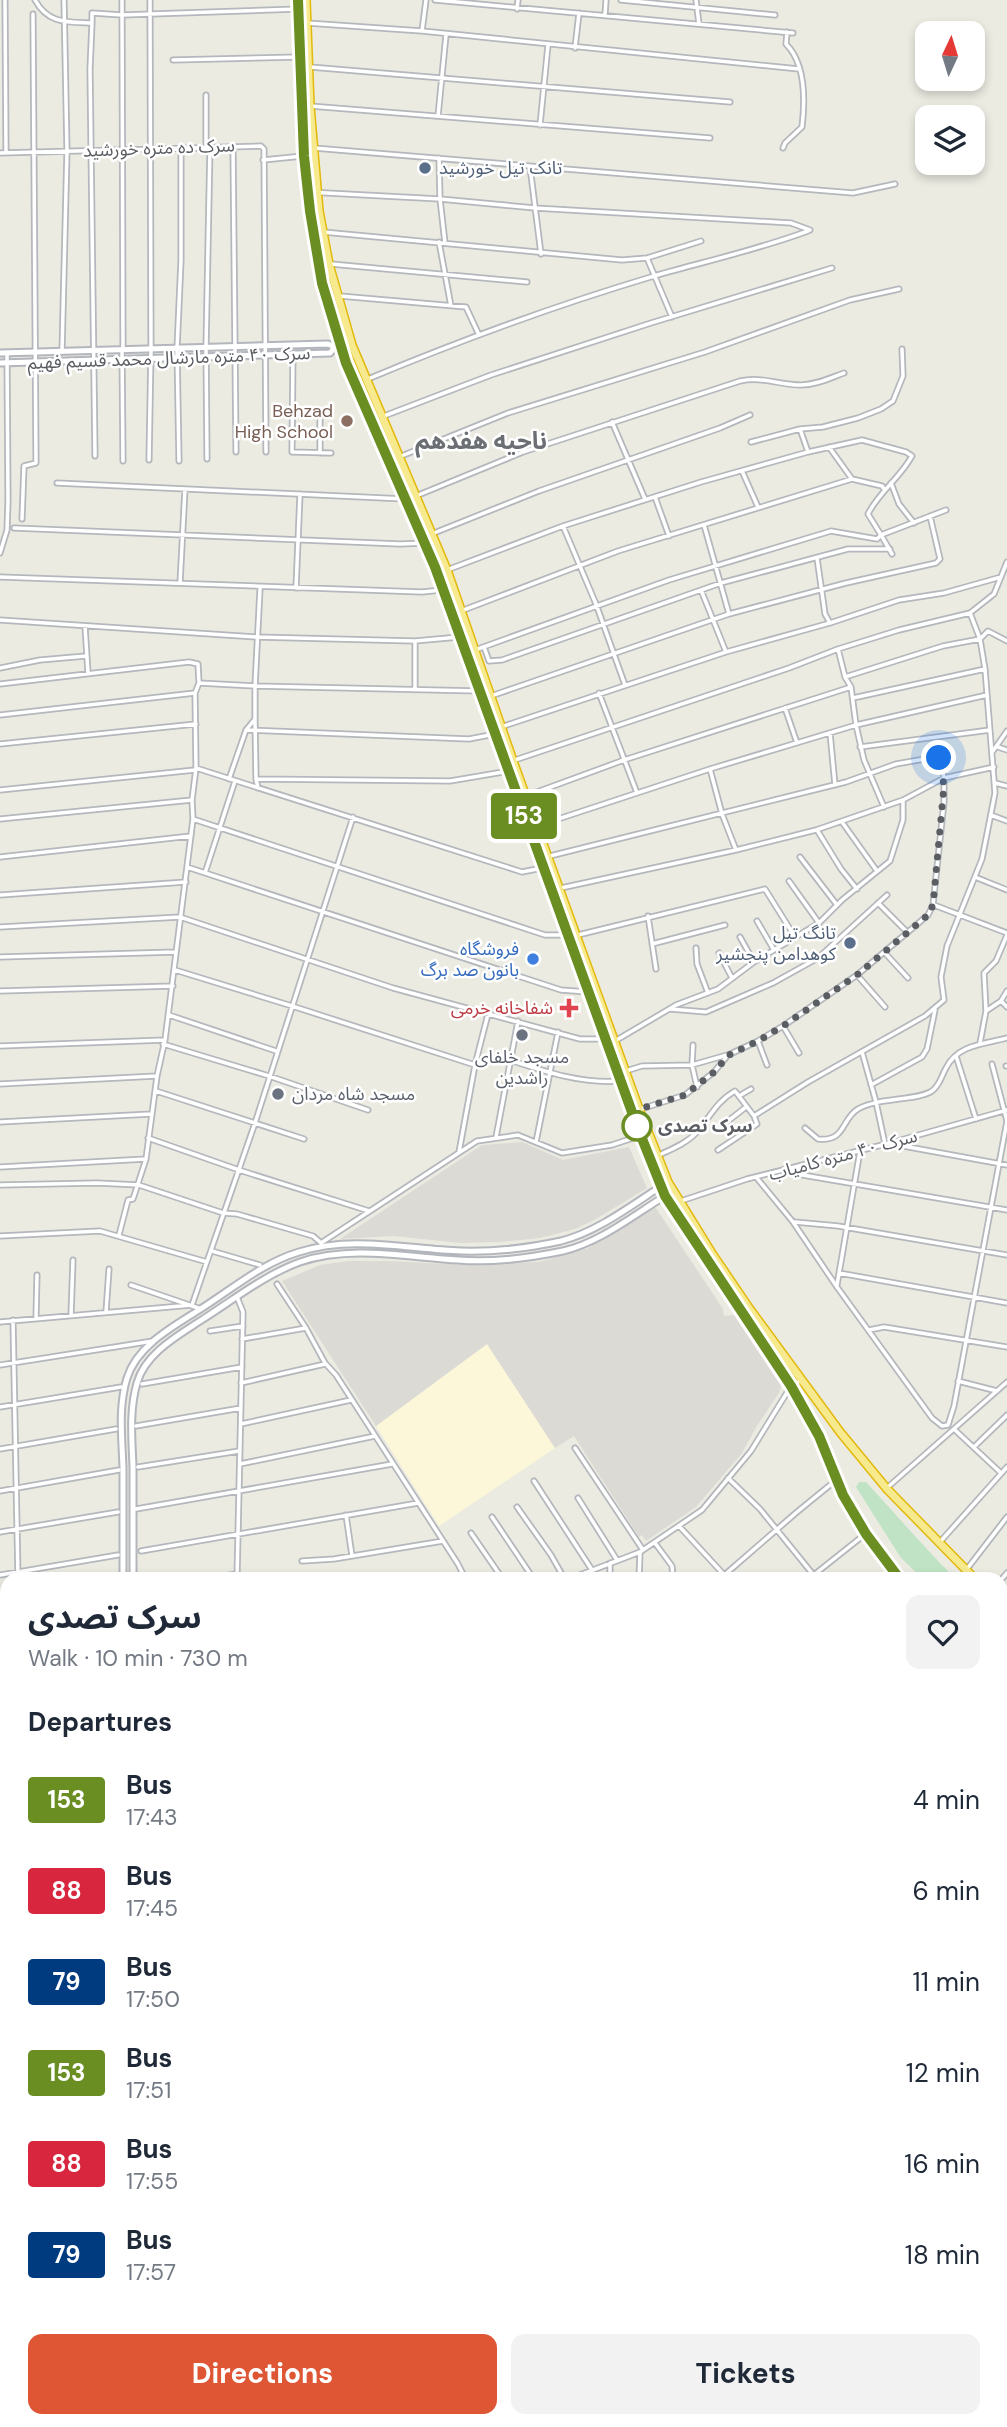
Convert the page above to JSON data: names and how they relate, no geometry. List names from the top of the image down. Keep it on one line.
{"streets":{"main road":["سرک ۴۰ متره مارشال محمد قسیم فهیم"],"street":["سرک ده متره خورشید","سرک ۴۰ متره کامیاب"]},"districts":["ناحیه هفدهم"],"places":{"other":["تانک تیل خورشید","Behzad High School","تانگ تیل کوهدامن پنجشیر","فروشگاه بانون صد برگ","مسجد خلفای راشدین","مسجد شاه مردان","سرک تصدی"],"health":["شفاخانه خرمی"]},"lines":["bus line 153"],"north":"top","page":{"on_map":"153","heading":[["سرک تصدی","Walk · 10 min · 730 m"],"Departures"],"list":[{"mark":"153","name":"Bus","note":"17:43","value":"4 min"},{"mark":"88","name":"Bus","note":"17:45","value":"6 min"},{"mark":"79","name":"Bus","note":"17:50","value":"11 min"},{"mark":"153","name":"Bus","note":"17:51","value":"12 min"},{"mark":"88","name":"Bus","note":"17:55","value":"16 min"},{"mark":"79","name":"Bus","note":"17:57","value":"18 min"}],"buttons":["Directions","Tickets"]}}
